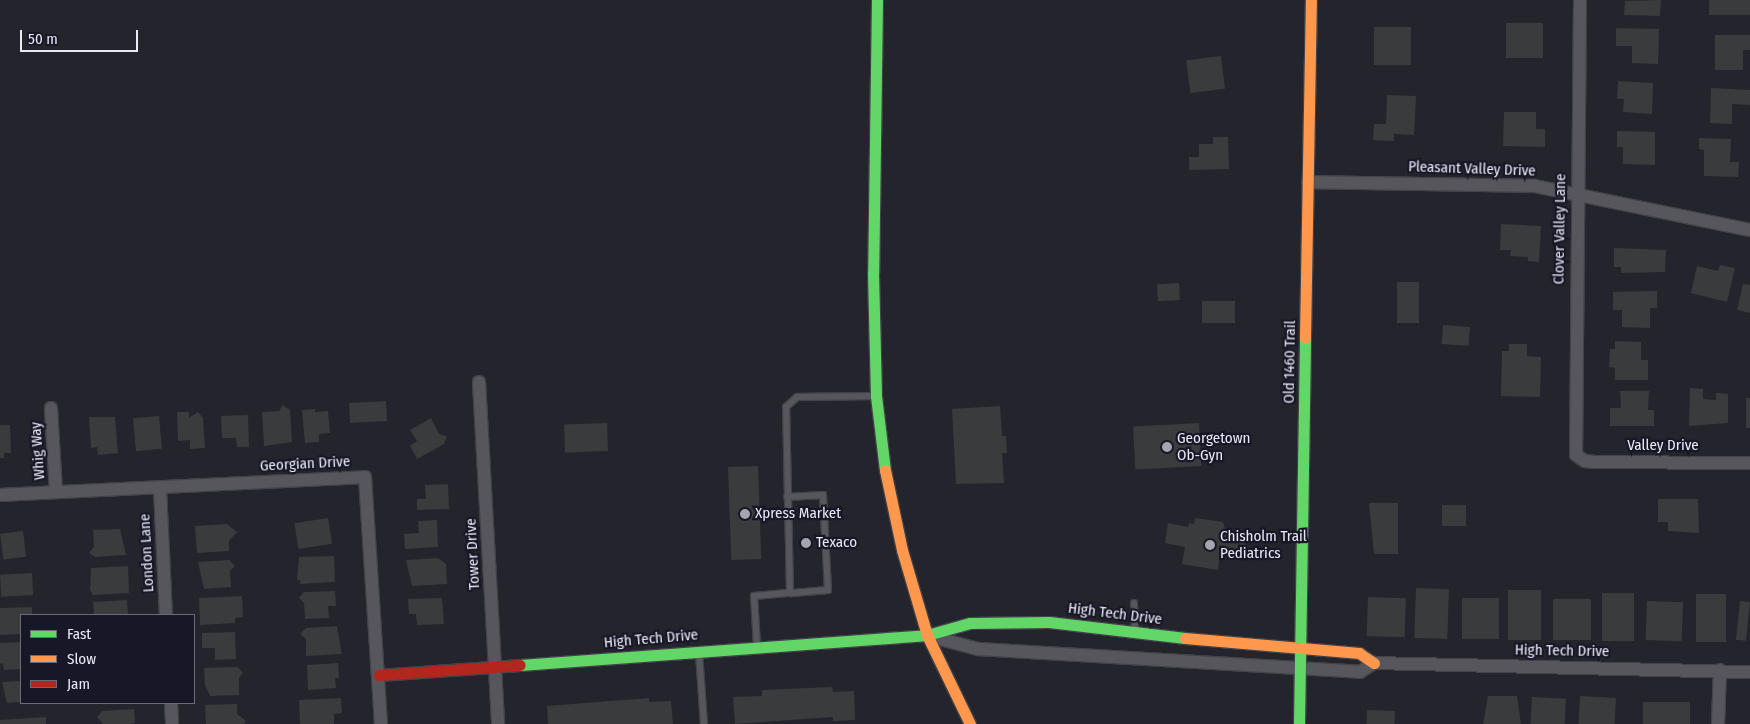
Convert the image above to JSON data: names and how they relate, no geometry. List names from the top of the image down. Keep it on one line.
{"streets":{"street":["Pleasant Valley Drive","Clover Valley Lane","Old 1460 Trail","Valley Drive","Whig Way","Georgian Drive","London Lane","Tower Drive","High Tech Drive"]},"crossings":[["Pleasant Valley Drive","Clover Valley Lane"],["Pleasant Valley Drive","Old 1460 Trail"],["Clover Valley Lane","Valley Drive"],["Old 1460 Trail","High Tech Drive"],["Whig Way","Georgian Drive"],["Georgian Drive","London Lane"],["Georgian Drive","High Tech Drive"],["Tower Drive","High Tech Drive"]],"places":["Georgetown Ob-Gyn","Xpress Market","Texaco","Chisholm Trail Pediatrics"],"legend":["Fast","Slow","Jam"],"scale_bar":"50 m"}
